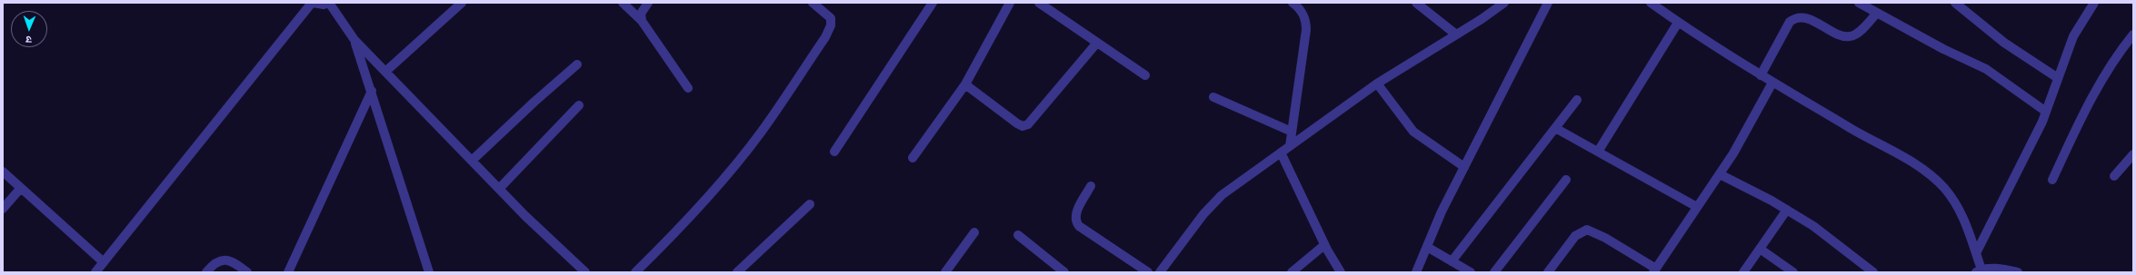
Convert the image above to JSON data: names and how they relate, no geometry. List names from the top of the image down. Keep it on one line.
{"north":"bottom"}
